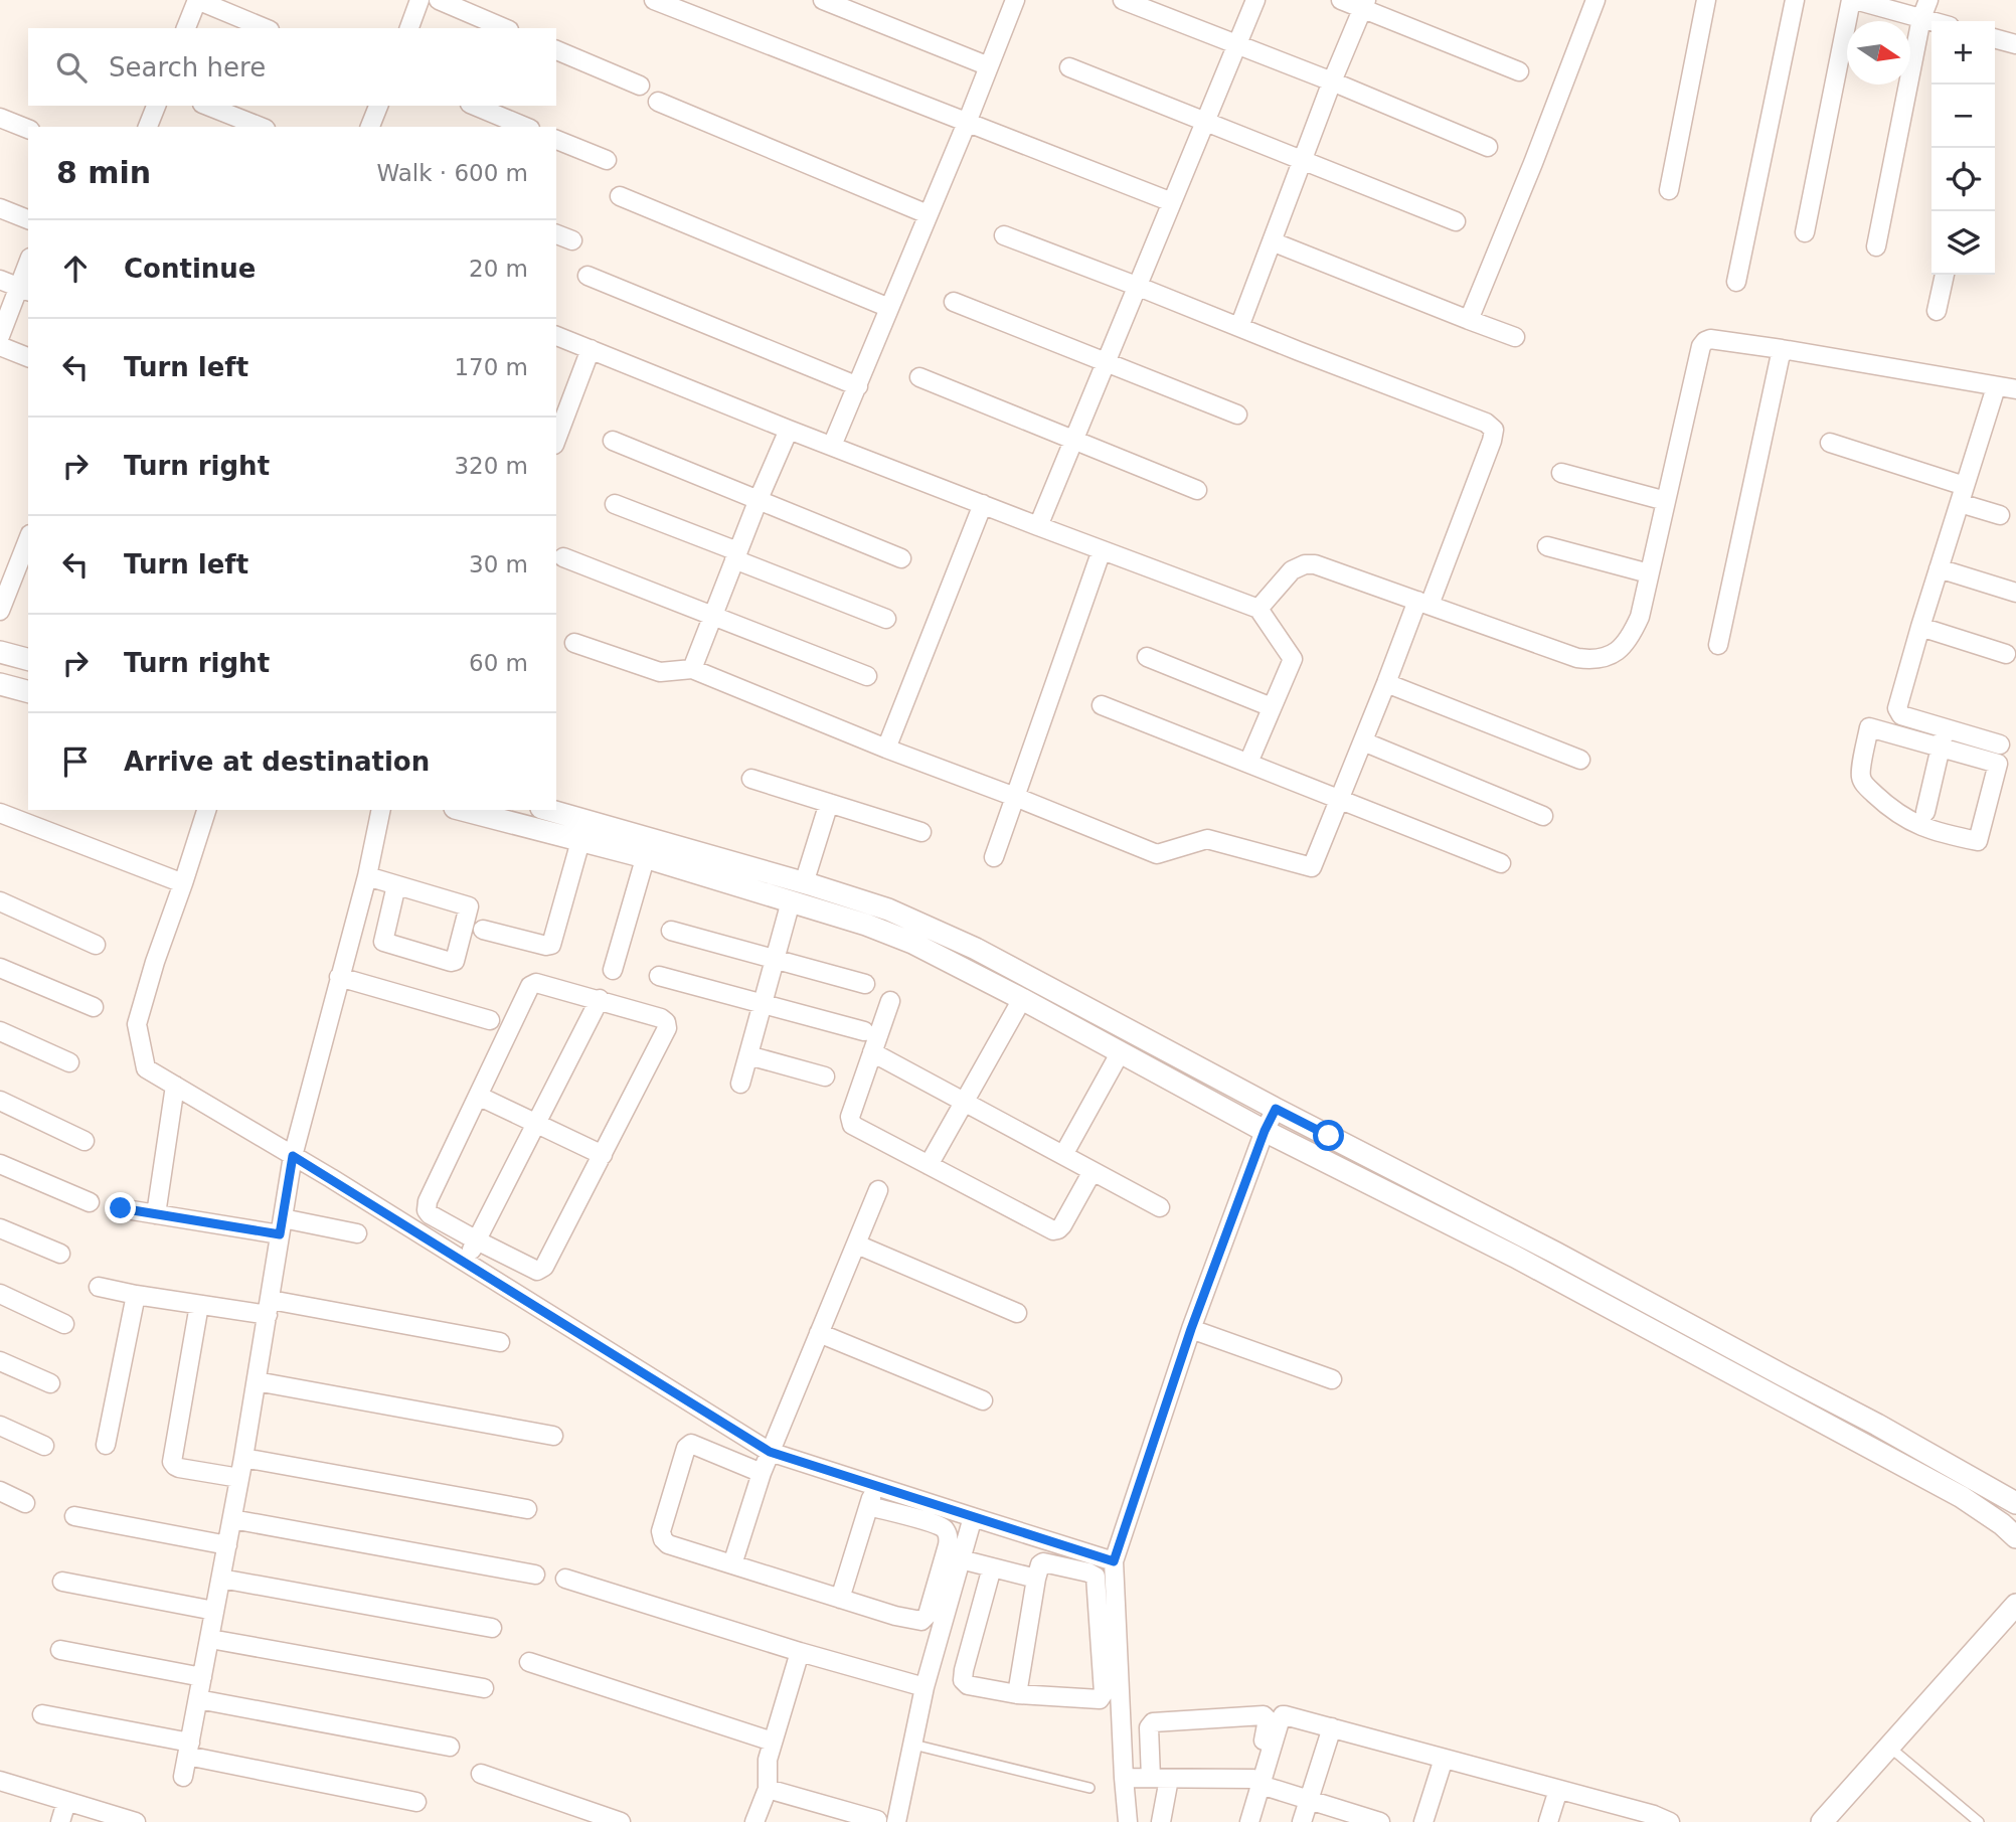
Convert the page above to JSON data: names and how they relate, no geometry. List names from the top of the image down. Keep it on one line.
{"north":"right","page":{"map_buttons":["+","−"],"search":"Search here","heading":["8 min","Walk · 600 m"],"list":[["Continue","20 m"],["Turn left","170 m"],["Turn right","320 m"],["Turn left","30 m"],["Turn right","60 m"],"Arrive at destination"]}}
